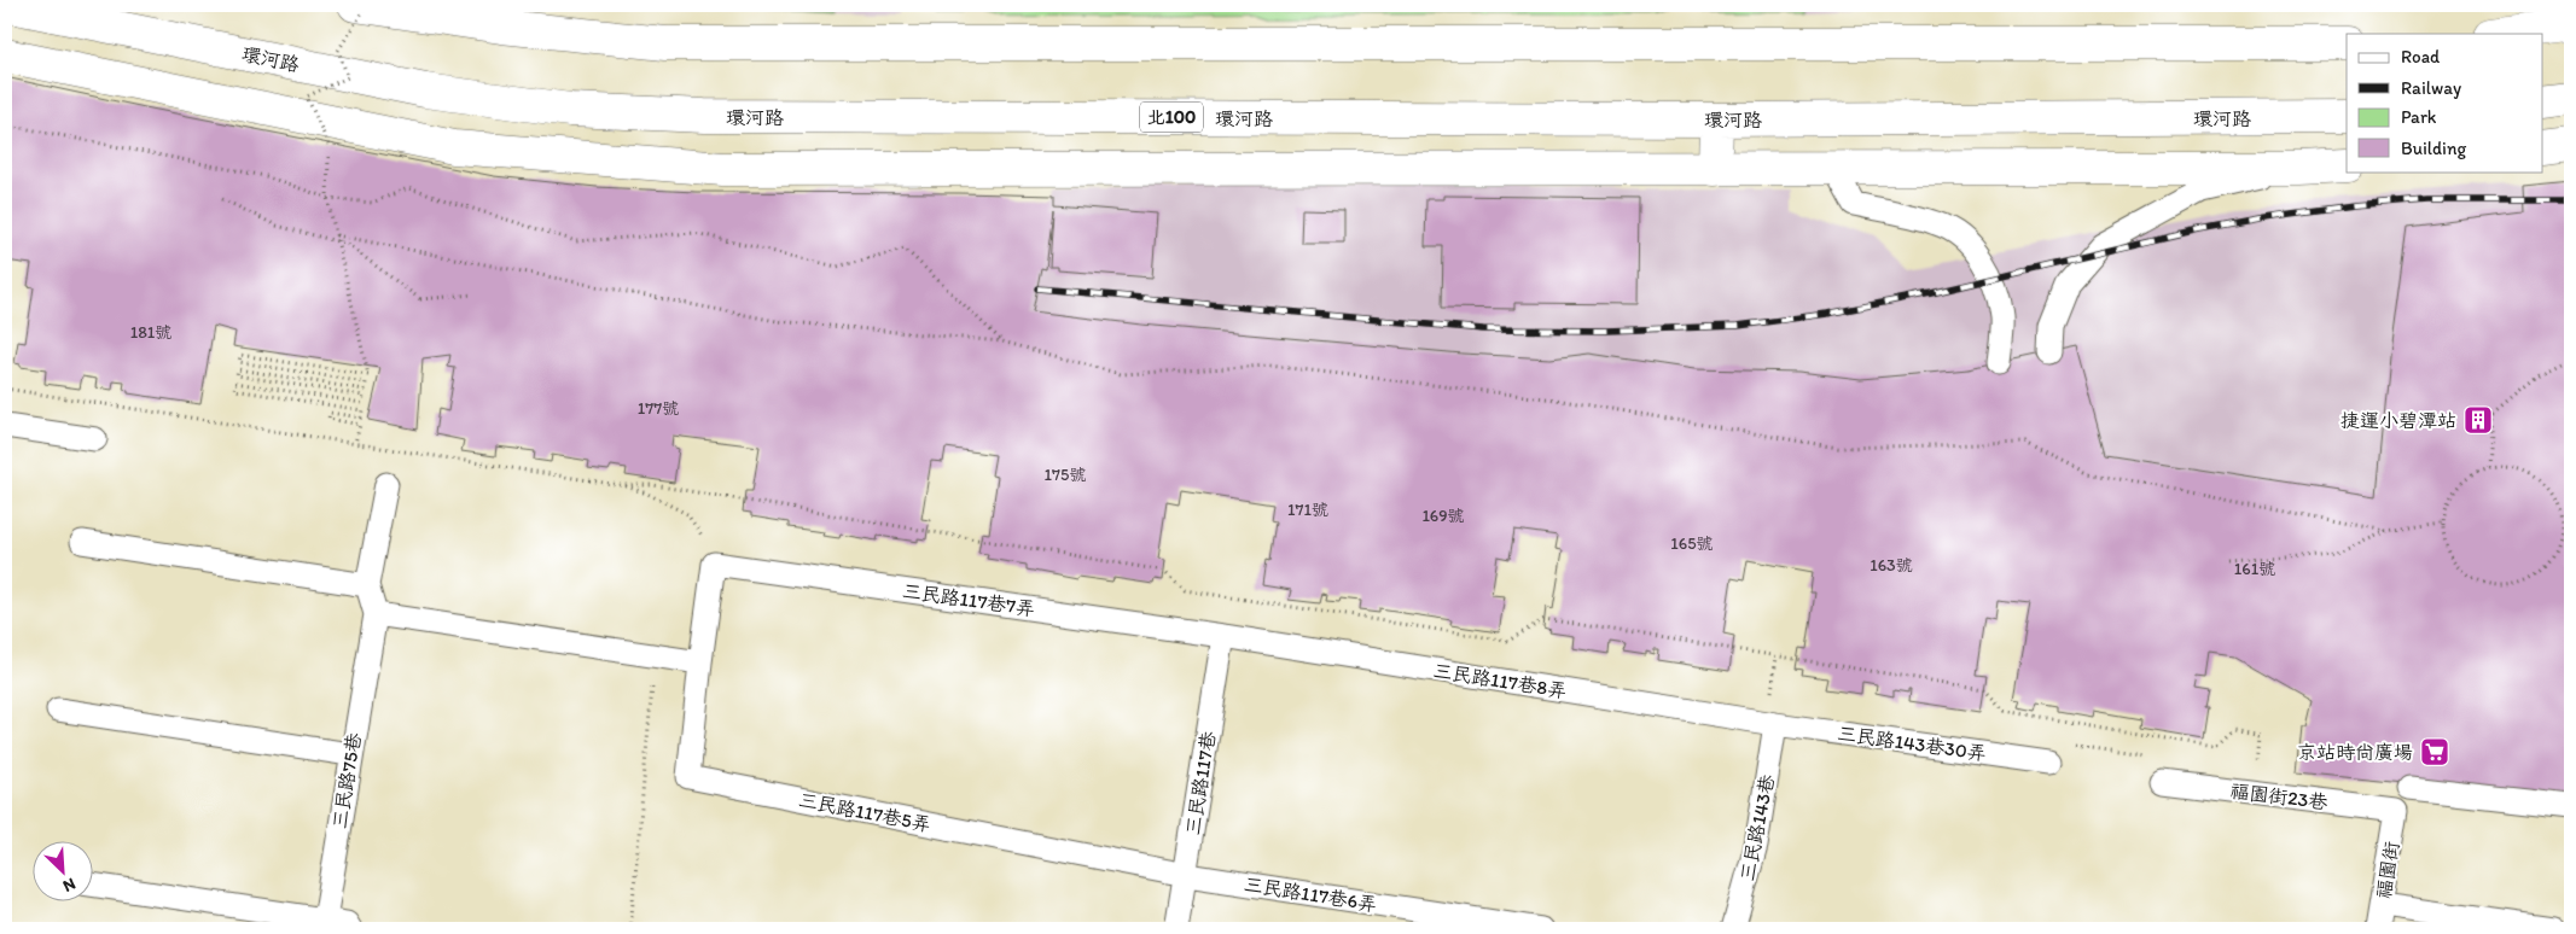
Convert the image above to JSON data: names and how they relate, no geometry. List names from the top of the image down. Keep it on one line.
{"streets":{"main road":["環河路","北100"],"lane":["三民路117巷7弄","三民路117巷8弄","三民路143巷30弄","三民路75巷","三民路117巷","福園街23巷","三民路117巷5弄","三民路143巷","福園街","三民路117巷6弄"]},"crossings":[["三民路117巷7弄","三民路117巷8弄"],["三民路117巷7弄","三民路117巷"],["三民路117巷8弄","三民路143巷30弄"],["三民路117巷8弄","三民路117巷"],["三民路117巷8弄","三民路143巷"],["三民路143巷30弄","三民路143巷"],["三民路117巷","三民路117巷5弄"],["三民路117巷","三民路117巷6弄"],["福園街23巷","福園街"],["三民路117巷5弄","三民路117巷6弄"]],"places":{"building":["捷運小碧潭站"],"supermarket":["京站時尚廣場"]},"house_numbers":["181號","177號","175號","171號","169號","165號","163號","161號"],"legend":["Road","Railway","Park","Building"],"north":"bottom right"}
